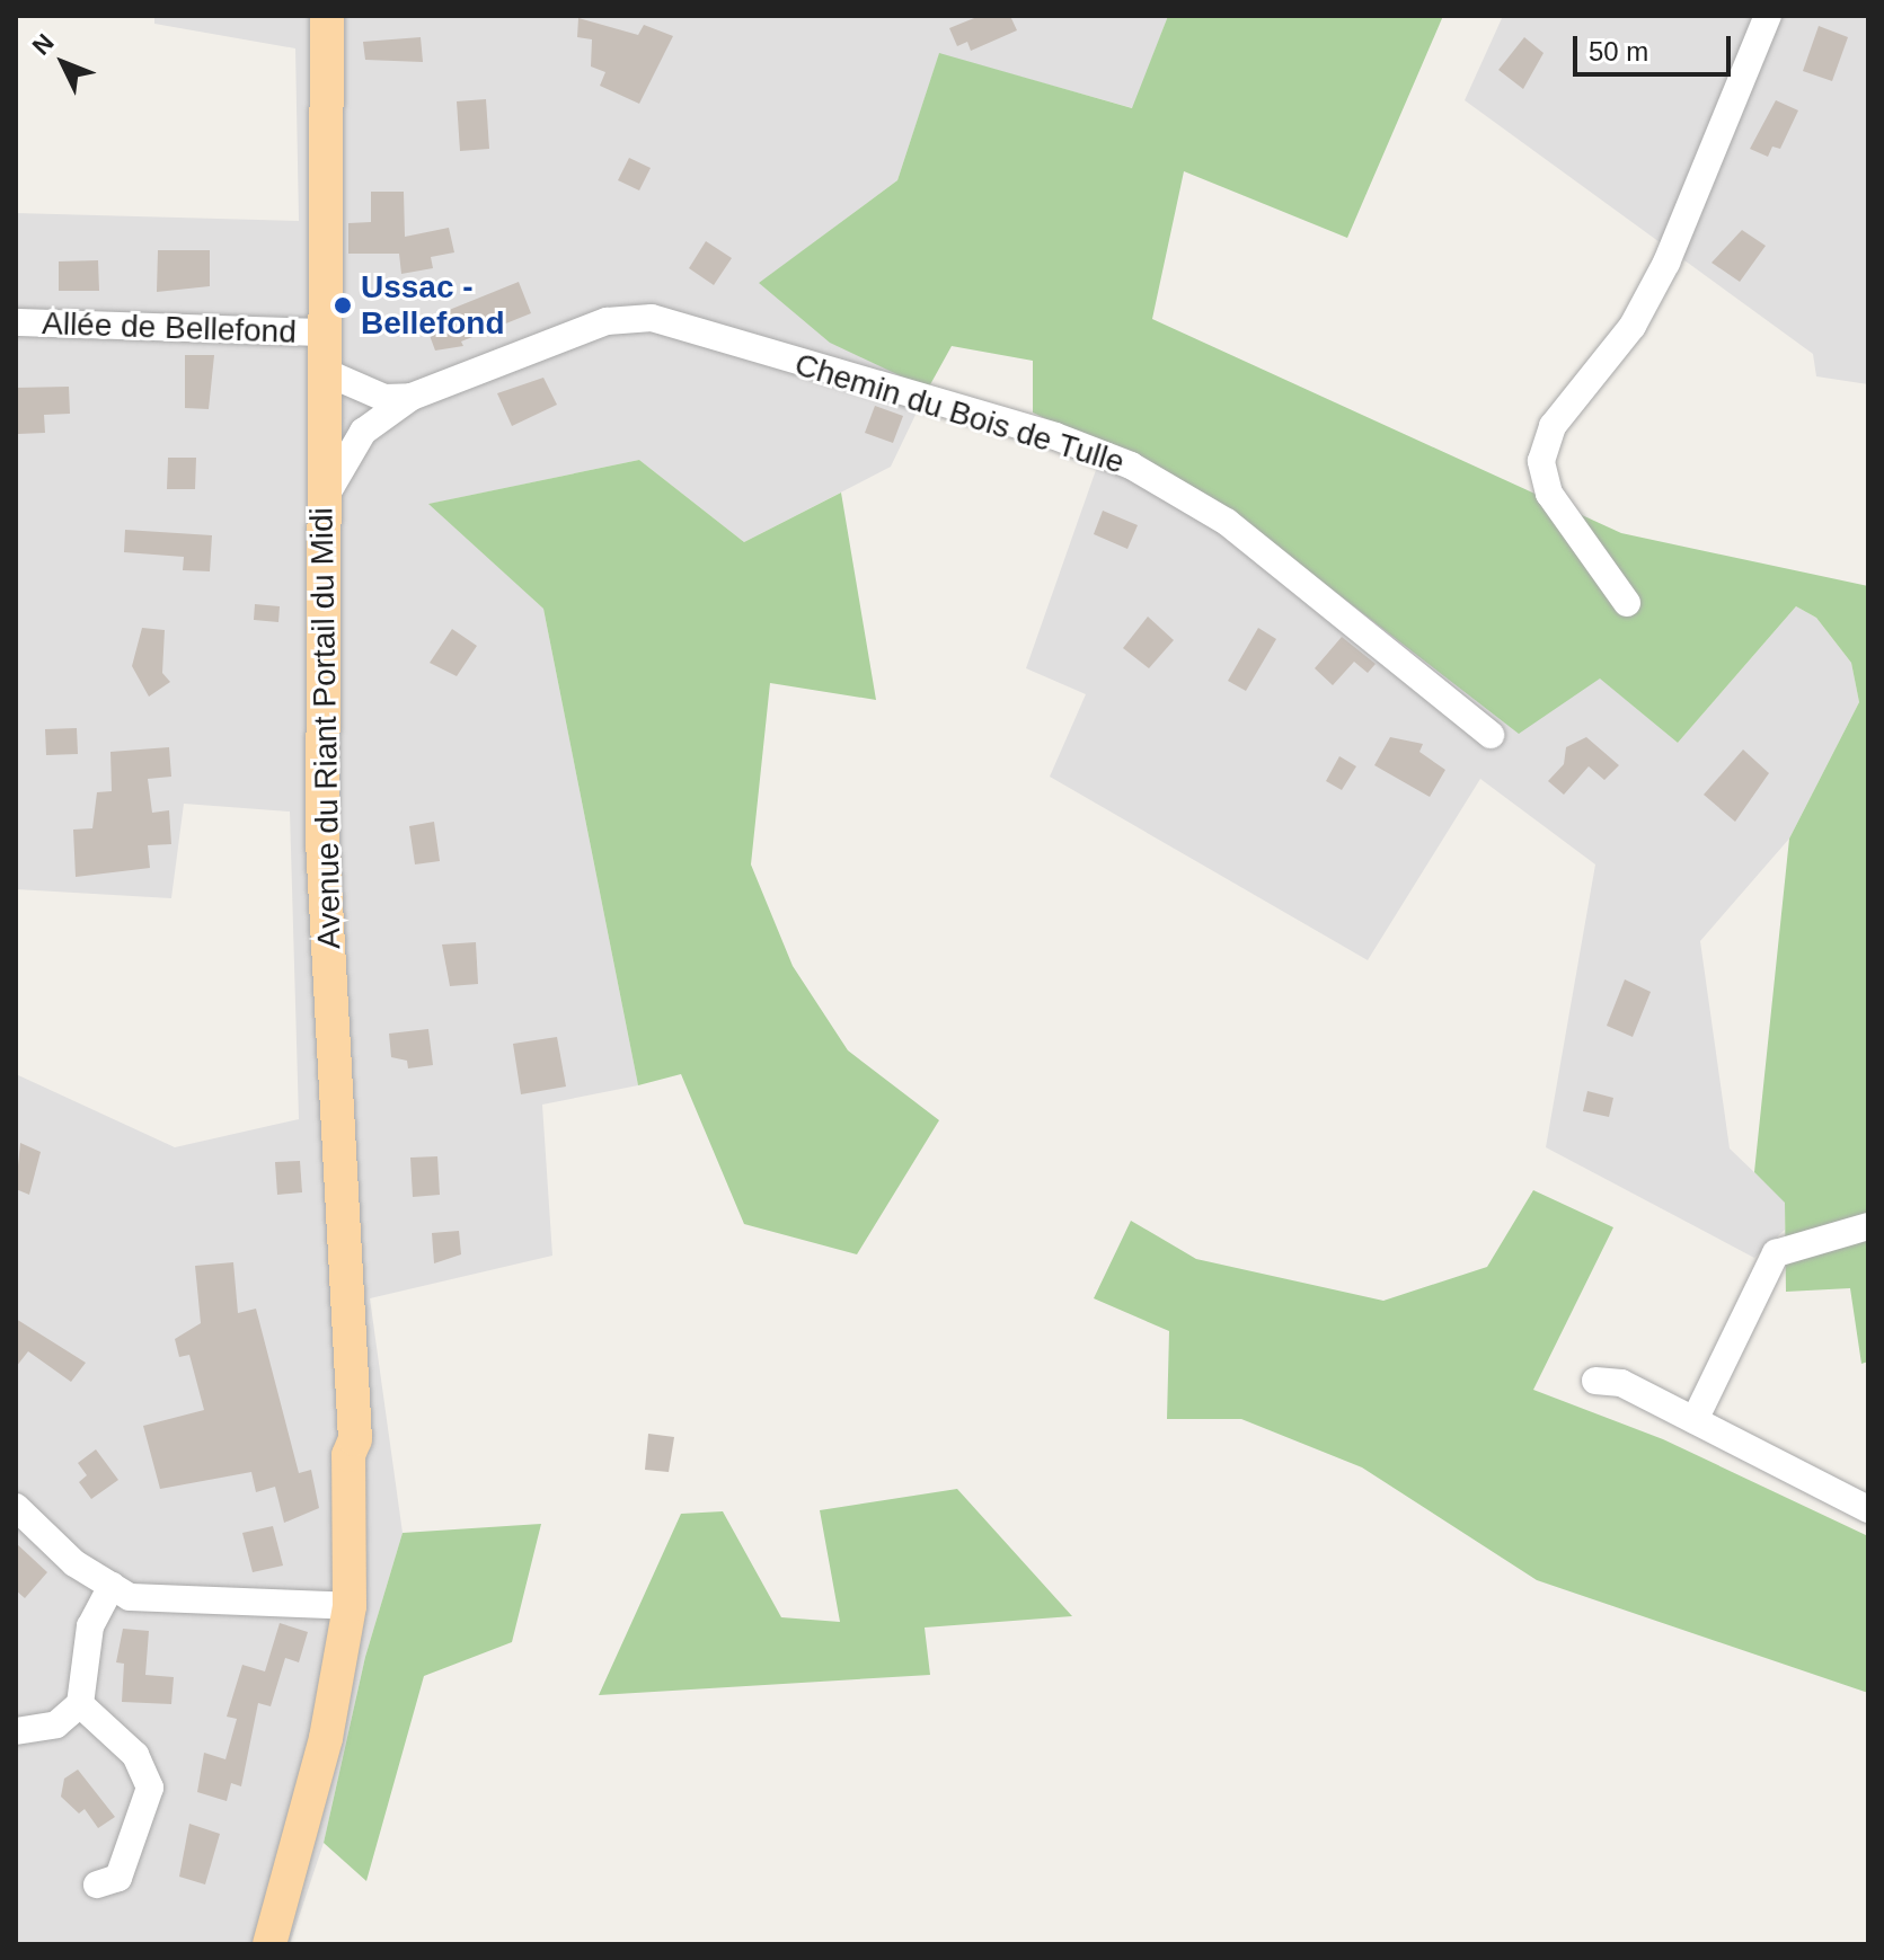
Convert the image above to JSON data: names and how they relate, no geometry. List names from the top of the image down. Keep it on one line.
{"streets":{"main road":["Avenue du Riant Portail du Midi"],"street":["Allée de Bellefond","Chemin du Bois de Tulle"]},"crossings":[["Allée de Bellefond","Avenue du Riant Portail du Midi"],["Chemin du Bois de Tulle","Avenue du Riant Portail du Midi"]],"places":["Ussac - Bellefond"],"scale_bar":"50 m","north":"top left"}
